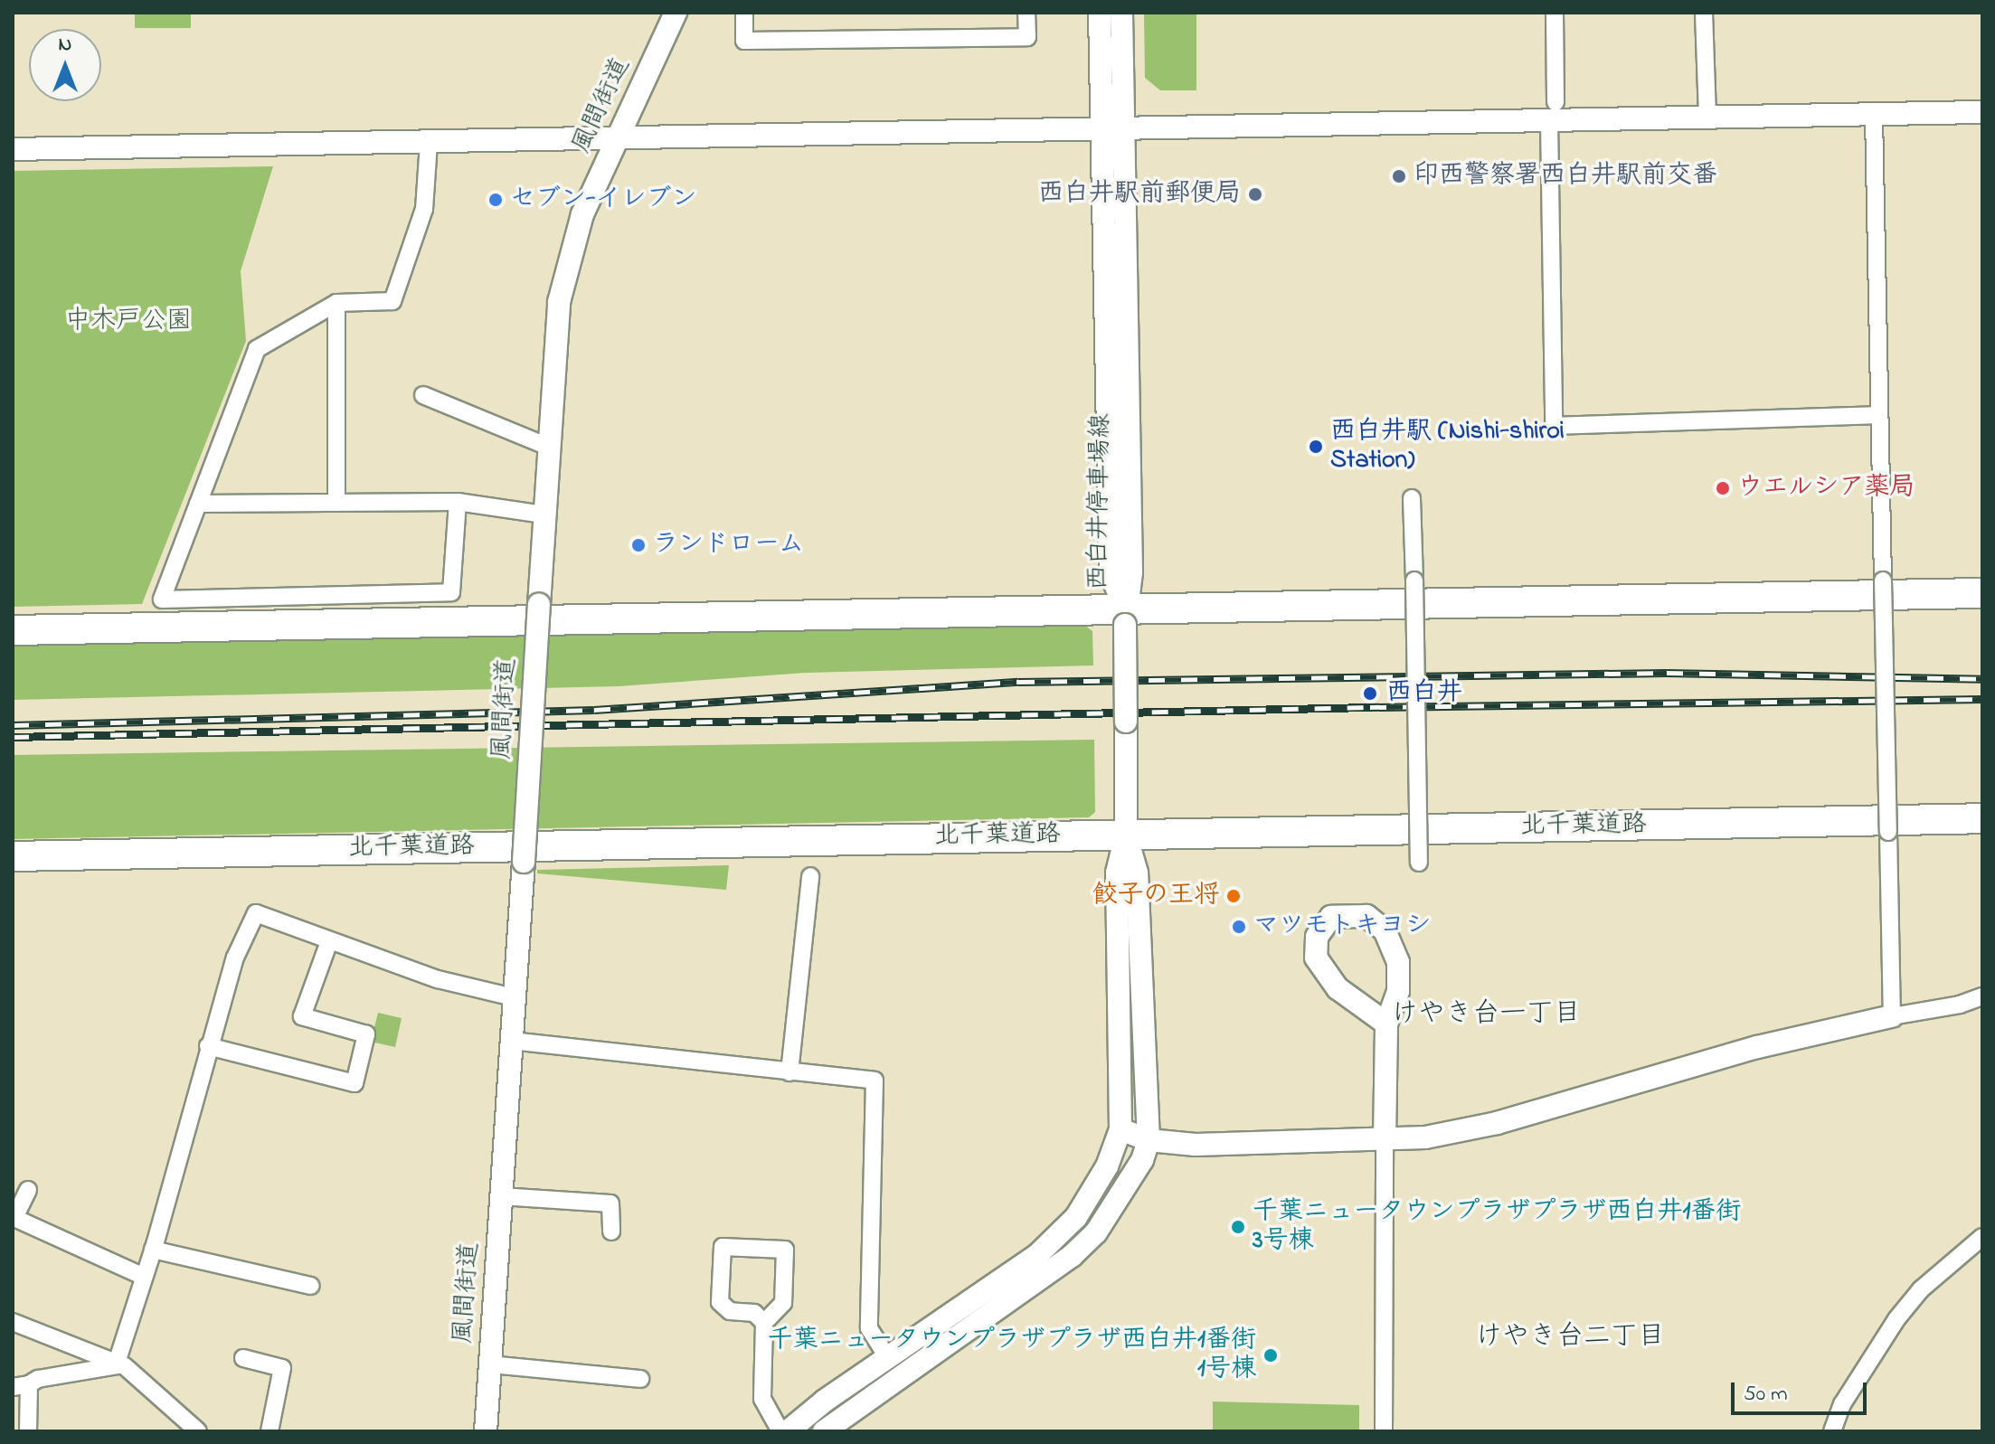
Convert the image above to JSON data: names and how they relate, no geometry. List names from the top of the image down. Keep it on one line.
{"streets":{"highway":["北千葉道路"],"street":["風間街道","西白井停車場線"]},"districts":["けやき台一丁目","けやき台二丁目"],"parks":["中木戸公園"],"places":["印西警察署西白井駅前交番","西白井駅前郵便局","セブン-イレブン","西白井駅 (Nishi-shiroi Station)","ウエルシア薬局","ランドローム","西白井","餃子の王将","マツモトキヨシ","千葉ニュータウンプラザプラザ西白井1番街 3号棟","千葉ニュータウンプラザプラザ西白井1番街 1号棟"],"scale_bar":"50 m","north":"top"}
